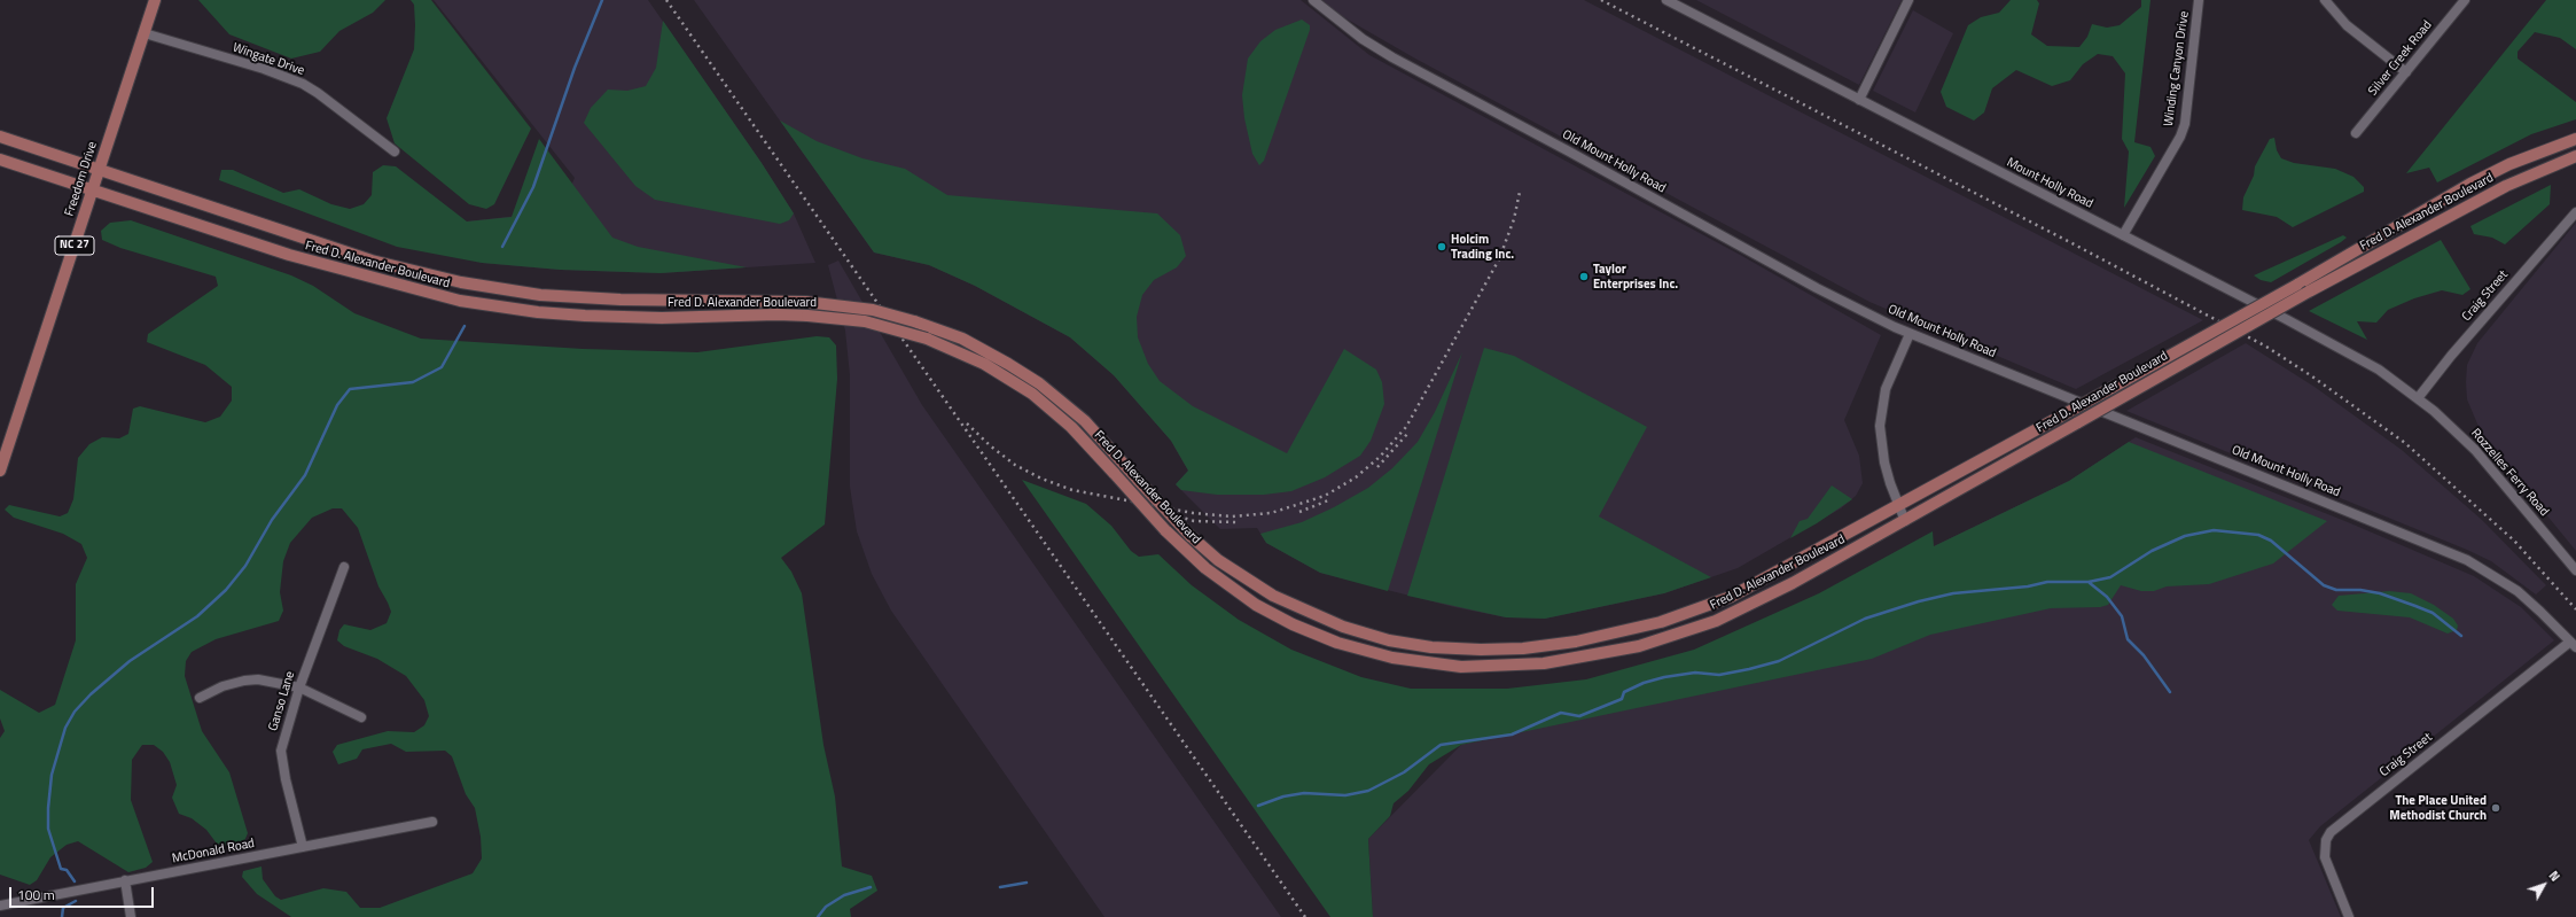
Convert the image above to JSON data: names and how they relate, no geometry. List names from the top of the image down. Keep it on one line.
{"streets":{"main road":["Freedom Drive","Fred D. Alexander Boulevard","NC 27"],"street":["Silver Creek Road","Wingate Drive","Winding Canyon Drive","Old Mount Holly Road","Mount Holly Road","Craig Street","Rozzelles Ferry Road","Ganso Lane","McDonald Road"]},"crossings":[["Wingate Drive","Freedom Drive"],["Winding Canyon Drive","Mount Holly Road"],["Old Mount Holly Road","Craig Street"],["Freedom Drive","Fred D. Alexander Boulevard"],["Mount Holly Road","Craig Street"],["Mount Holly Road","Rozzelles Ferry Road"],["Craig Street","Rozzelles Ferry Road"],["Ganso Lane","McDonald Road"]],"places":["Holcim Trading Inc.","Taylor Enterprises Inc.","The Place United Methodist Church"],"scale_bar":"100 m","north":"top right"}
